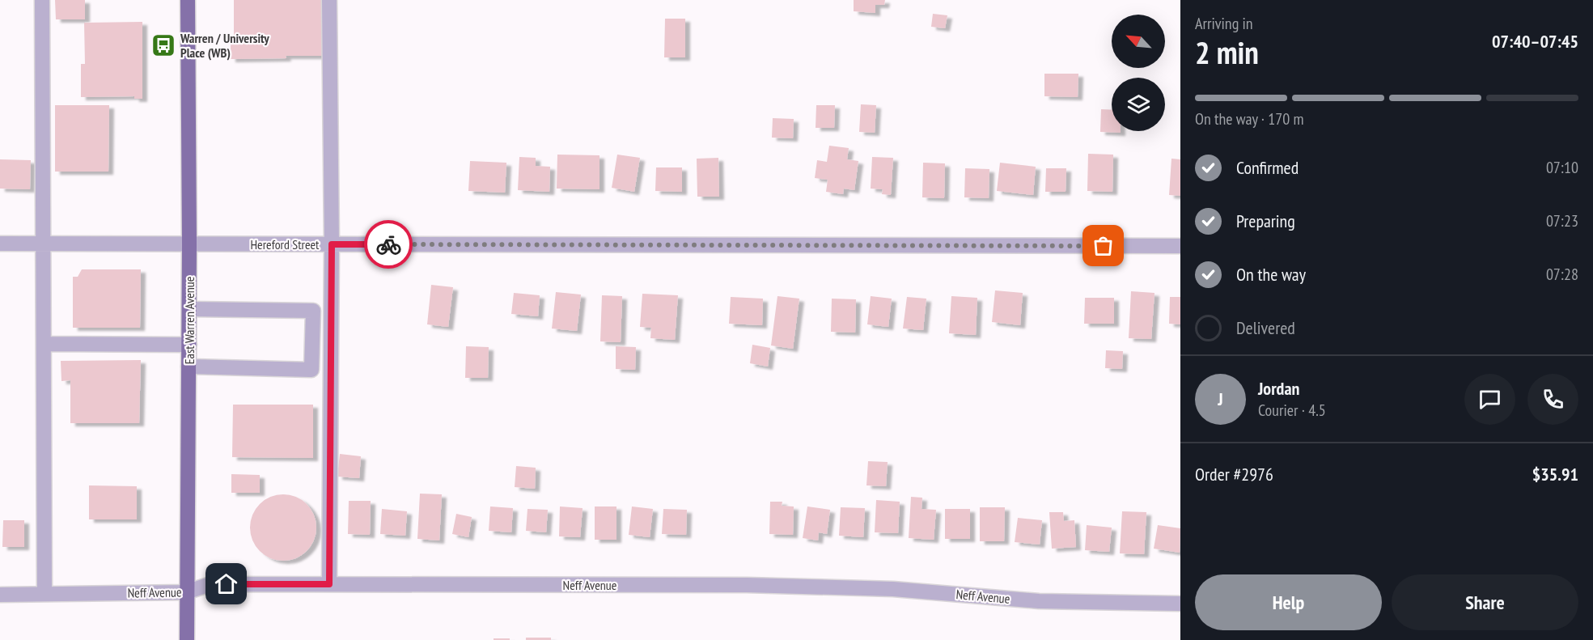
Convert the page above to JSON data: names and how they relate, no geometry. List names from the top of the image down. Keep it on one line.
{"streets":{"main road":["East Warren Avenue"],"street":["Hereford Street","Neff Avenue"]},"crossings":[["Hereford Street","East Warren Avenue"],["East Warren Avenue","Neff Avenue"]],"places":{"bus stop":["Warren / University Place (WB)"]},"north":"top left","page":{"heading":["2 min","Arriving in","07:40–07:45"],"panel":["Jordan","Courier · 4.5","Order #2976","$35.91"],"bar":"On the way · 170 m","list":[["Confirmed","07:10"],["Preparing","07:23"],["On the way","07:28"],"Delivered"],"round":"J","buttons":["Help","Share"]}}
